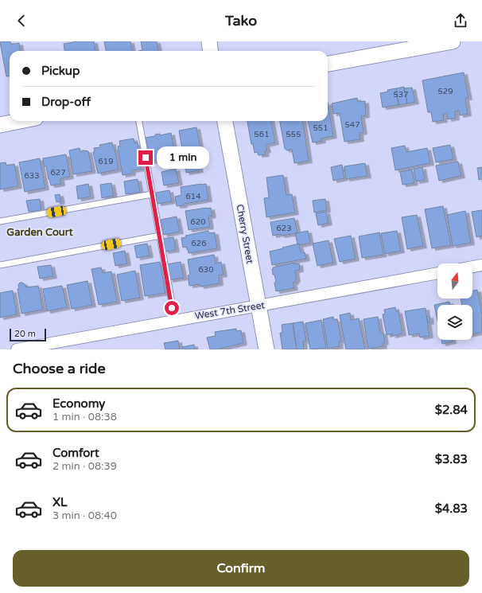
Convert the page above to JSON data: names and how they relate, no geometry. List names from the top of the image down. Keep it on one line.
{"streets":{"street":["Cherry Street","West 7th Street"]},"crossings":[["Cherry Street","West 7th Street"]],"districts":["Garden Court"],"house_numbers":["529","537","547","551","561","555","619","627","633","614","620","623","626","630"],"scale_bar":"20 m","north":"top","page":{"header":"Tako","banner":["Pickup","Drop-off"],"bubble":"1 min","scale":"20 m","heading":"Choose a ride","list":[{"name":"Economy","note":"1 min · 08:38","value":"$2.84"},{"name":"Comfort","note":"2 min · 08:39","value":"$3.83"},{"name":"XL","note":"3 min · 08:40","value":"$4.83"}],"buttons":"Confirm"}}
